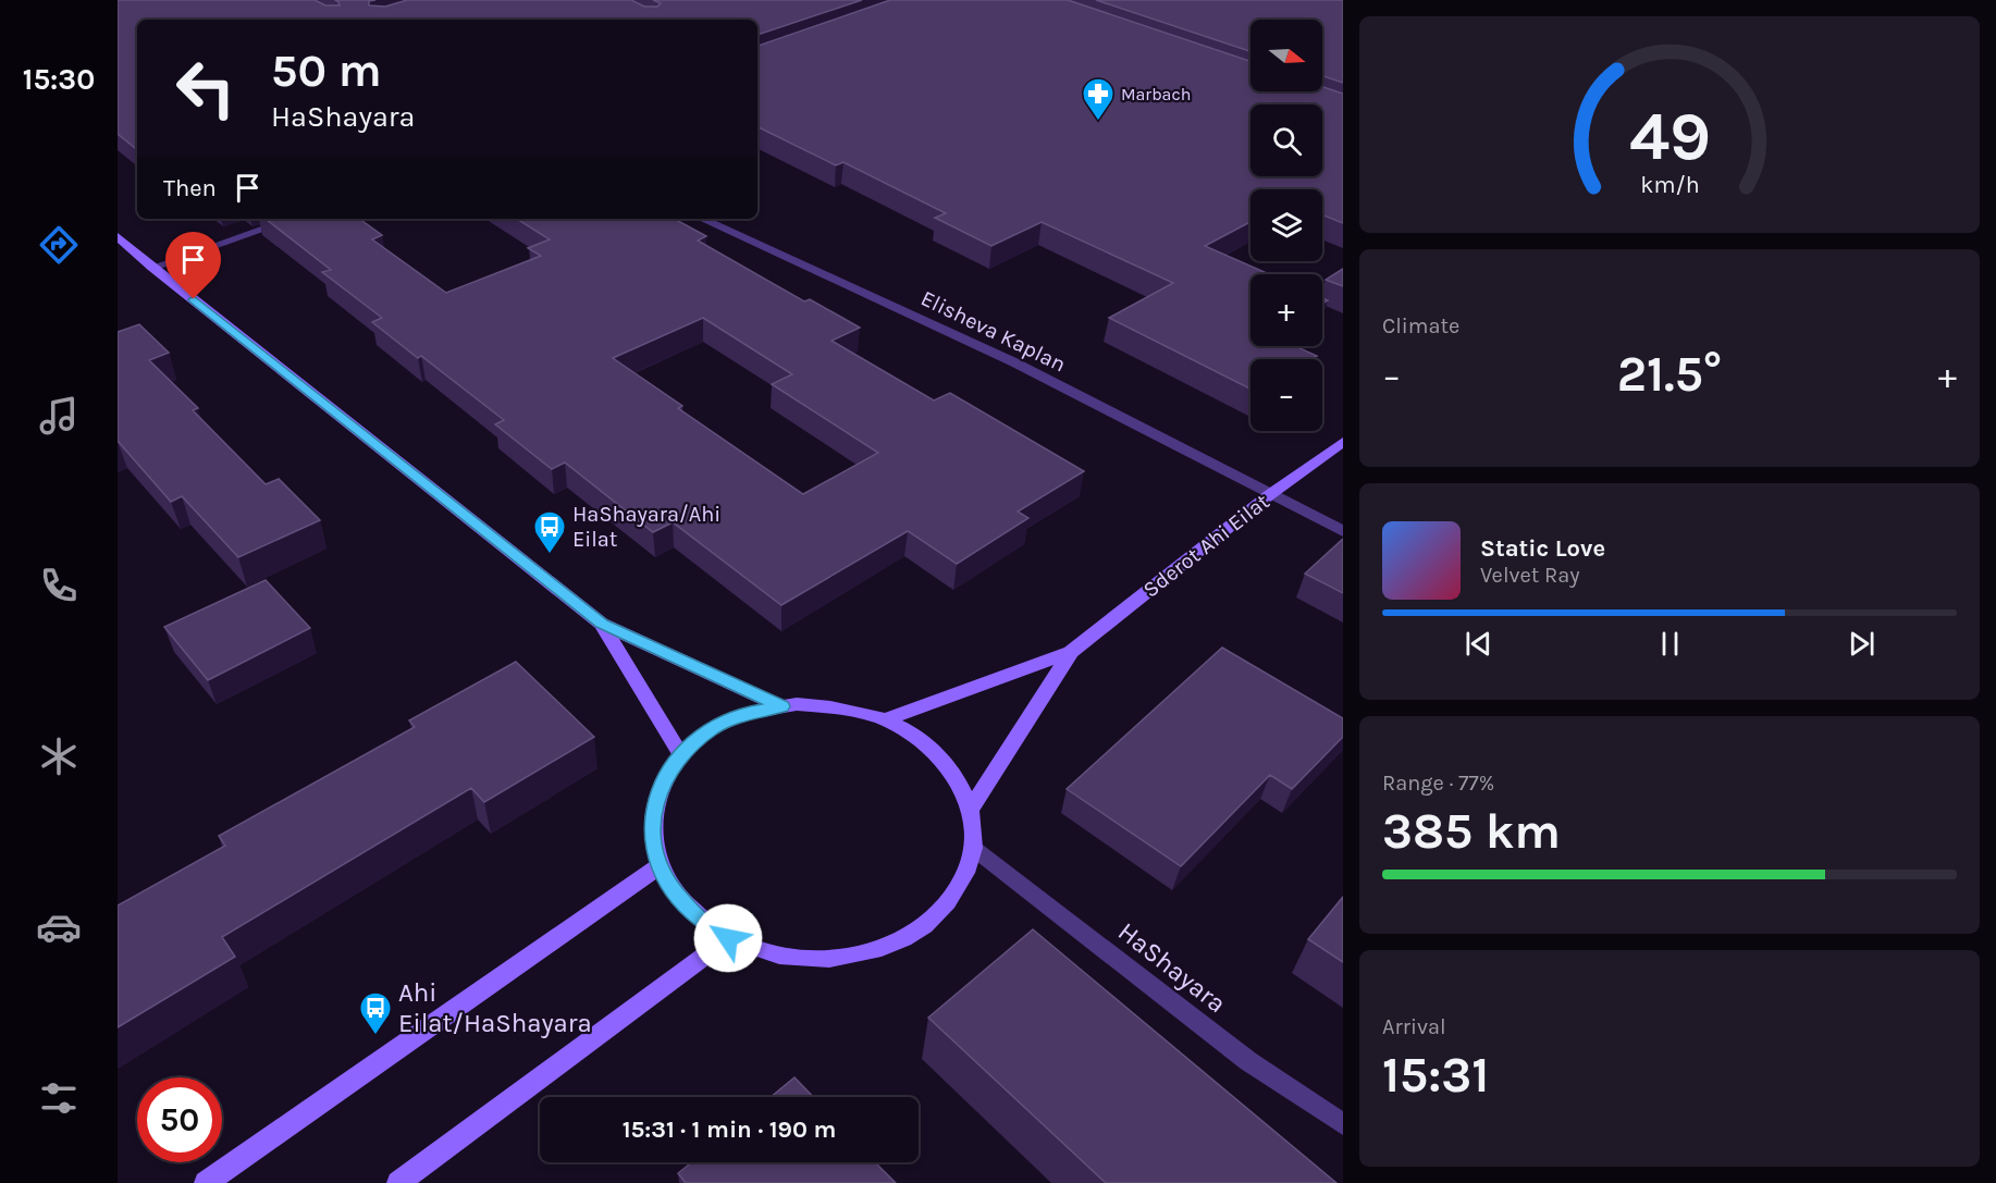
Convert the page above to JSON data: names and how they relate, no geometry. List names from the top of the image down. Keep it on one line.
{"streets":{"main road":["Sderot Ahi Eilat"],"street":["Elisheva Kaplan","HaShayara"]},"crossings":[["Elisheva Kaplan","Sderot Ahi Eilat"]],"places":{"pharmacy":["Marbach"],"bus stop":["HaShayara/Ahi Eilat","Ahi Eilat/HaShayara"]},"north":"right","page":{"tabs":"15:30","map_buttons":["+","−"],"turn":["50 m","HaShayara"],"then":"Then","tile":["Climate",["Range · 77%","385 km"],["Arrival","15:31"]],"heat":["−","21.5°","+"],"song":["Static Love","Velvet Ray"],"limit":"50","trip":"15:31 · 1 min · 190 m","gauge":["49","km/h"]}}
